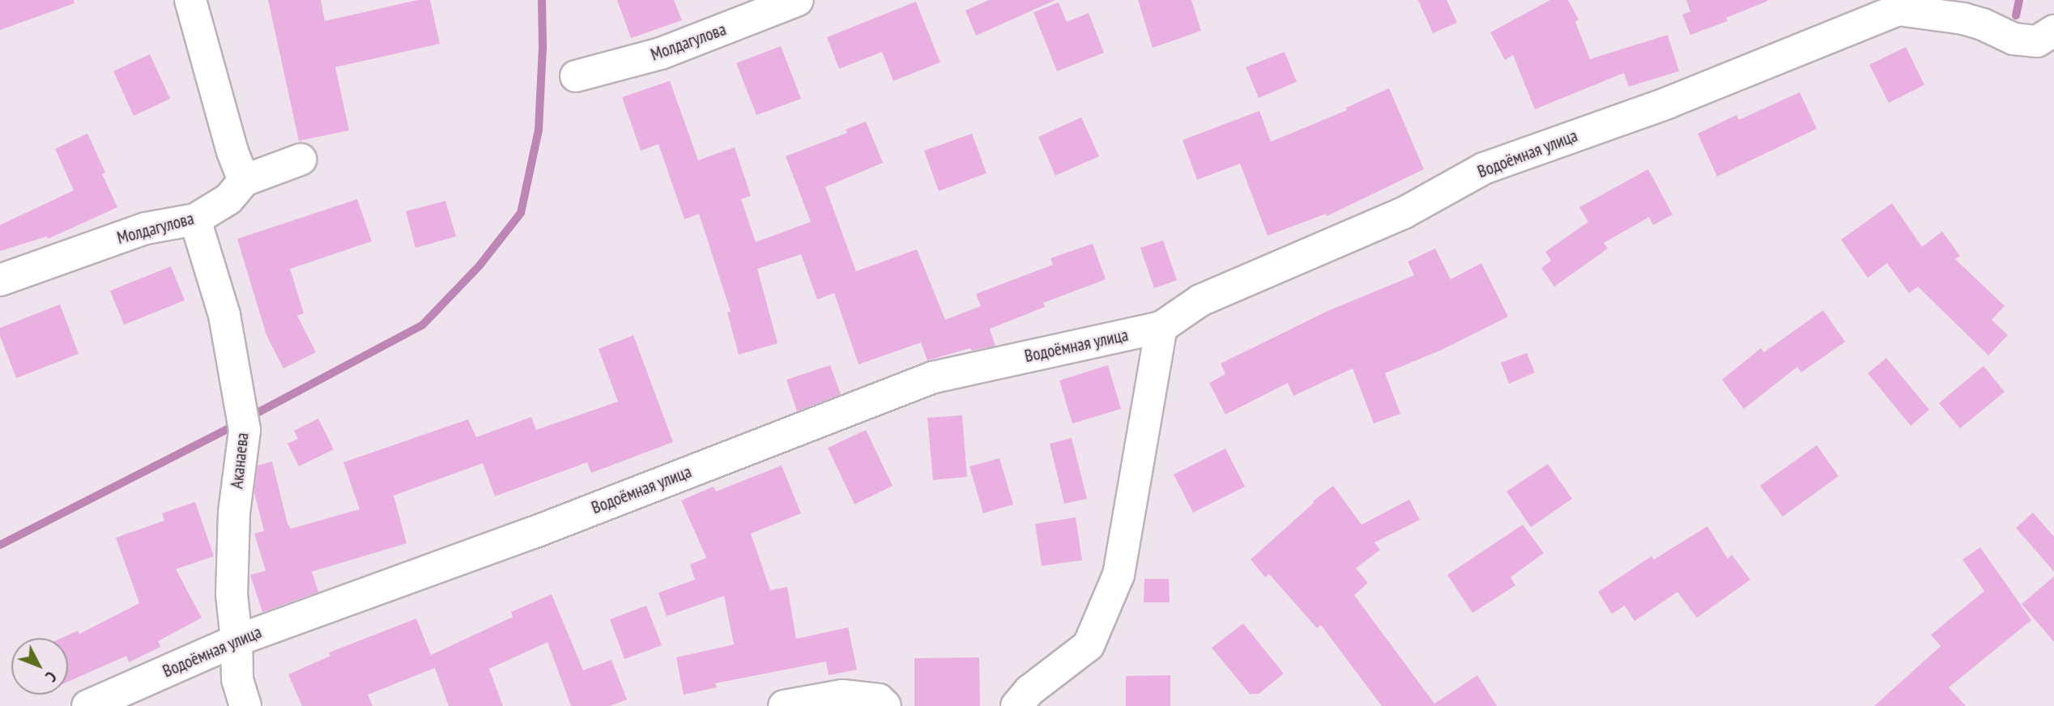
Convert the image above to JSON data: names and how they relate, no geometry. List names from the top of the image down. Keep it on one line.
{"streets":{"street":["Молдагулова","Водоёмная улица","Аканаева"]},"crossings":[["Молдагулова","Аканаева"],["Водоёмная улица","Аканаева"]],"north":"bottom right"}
